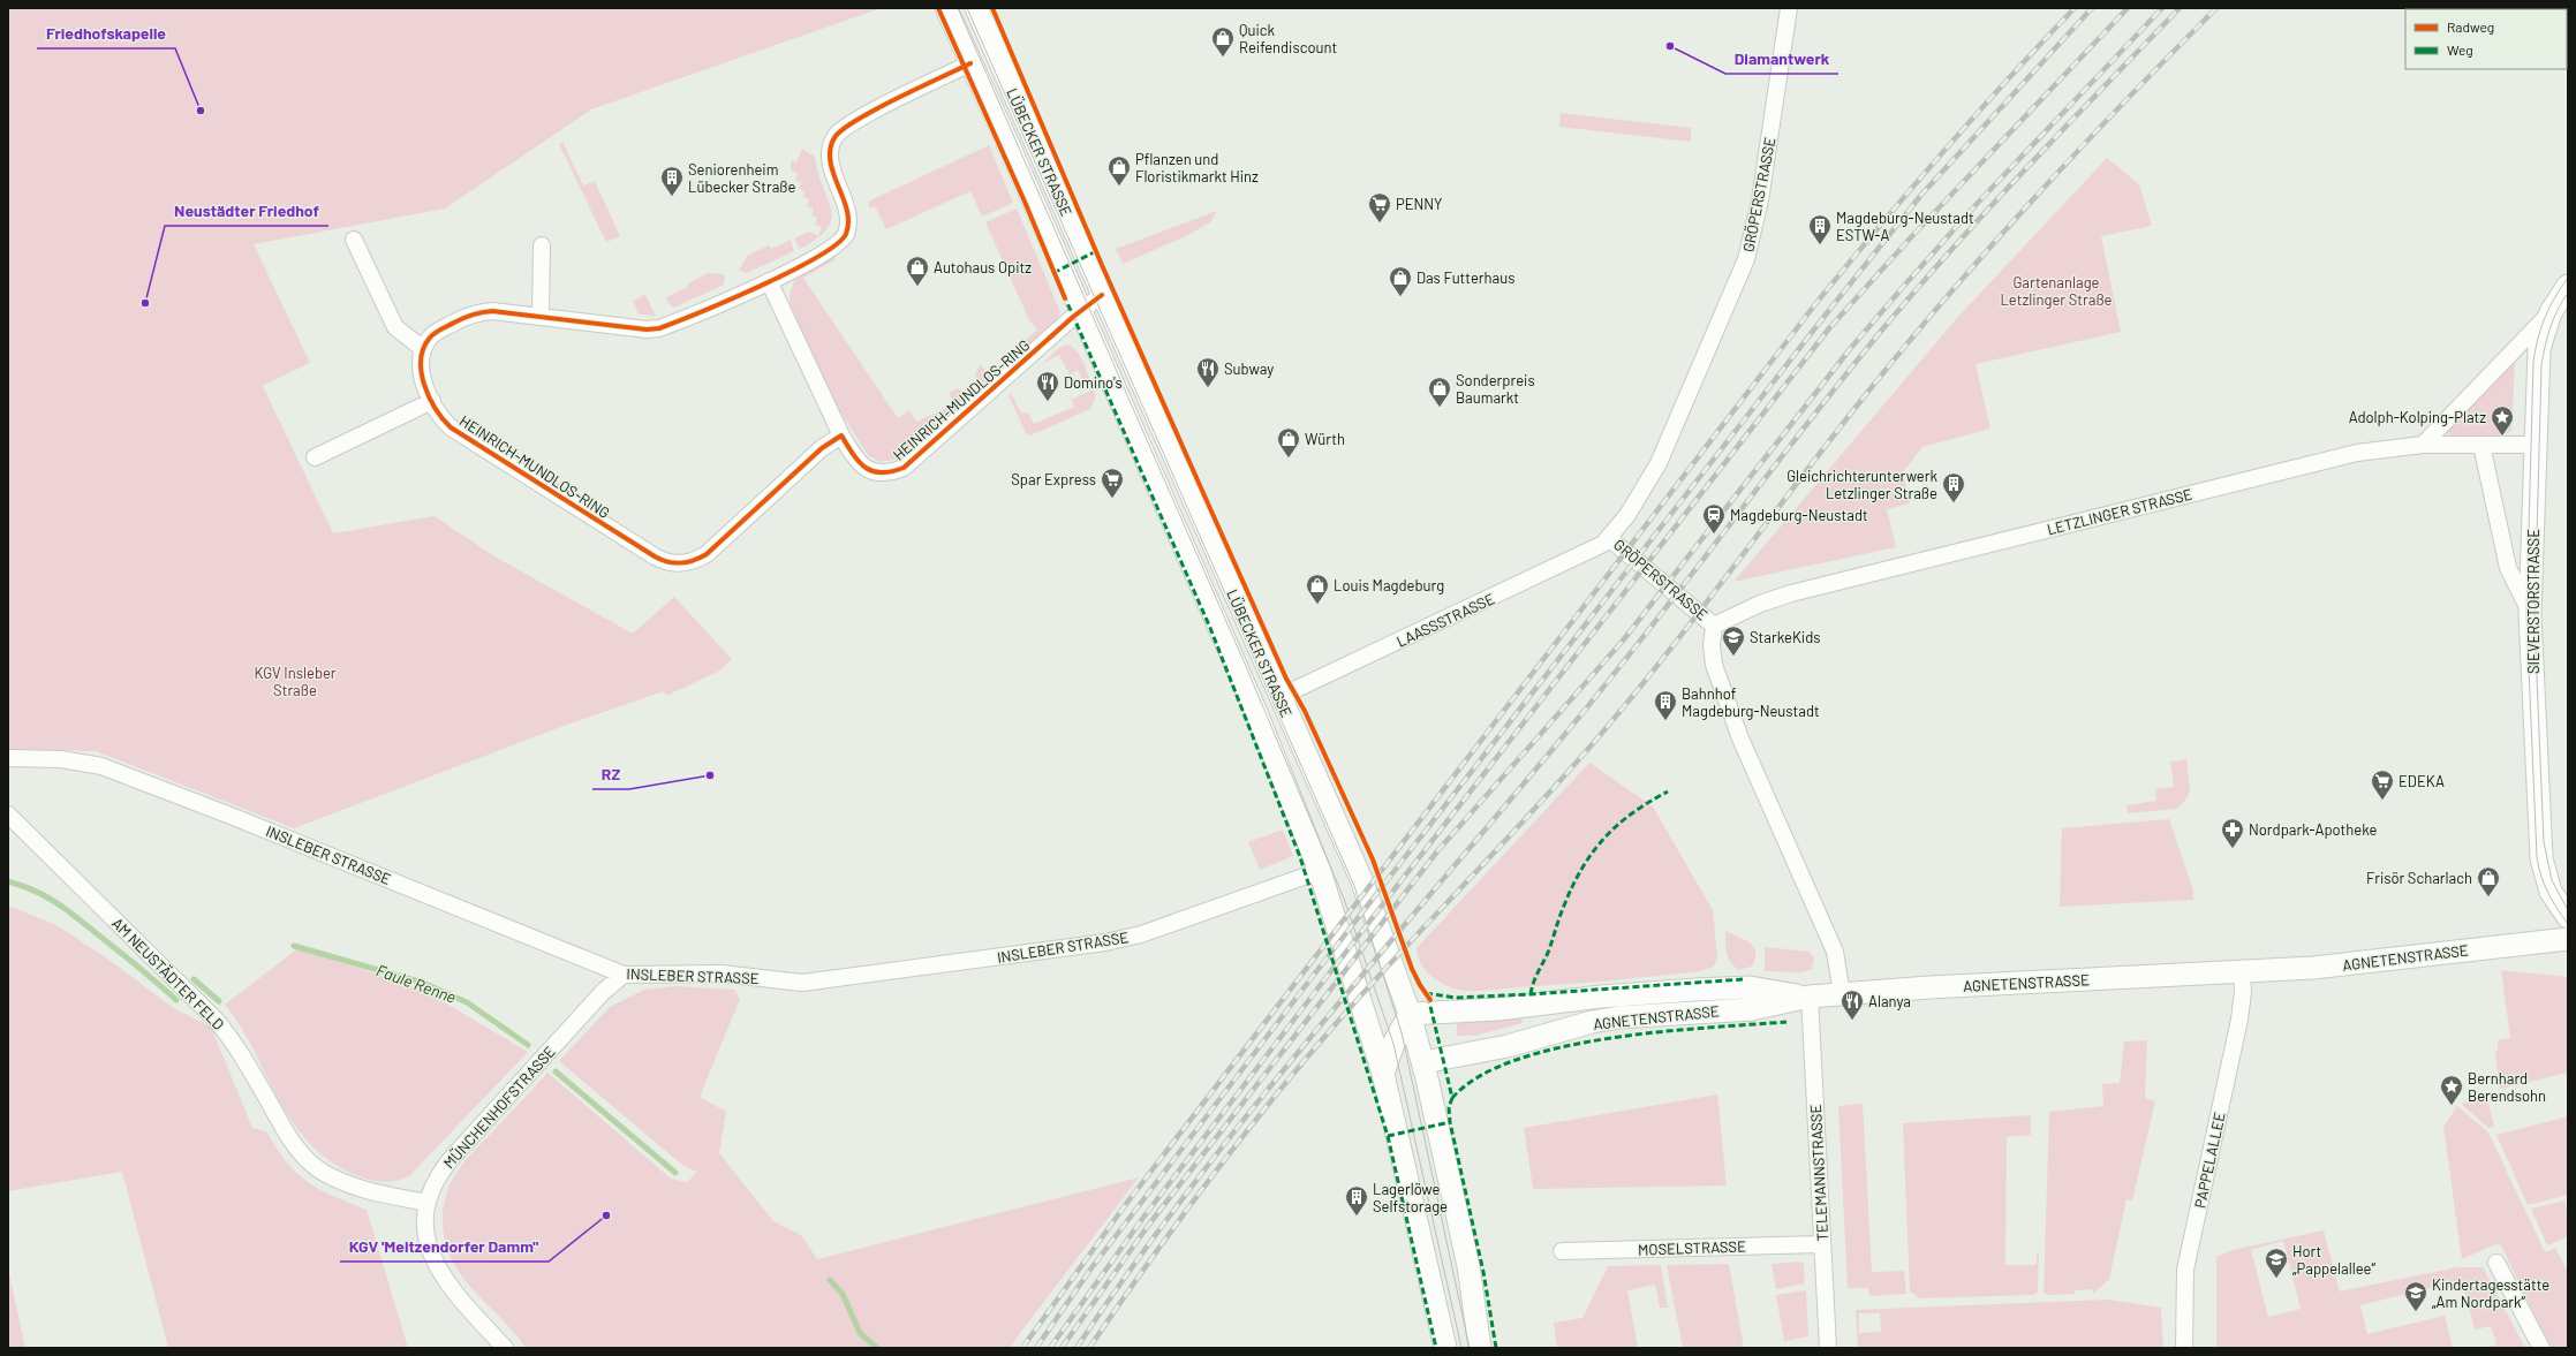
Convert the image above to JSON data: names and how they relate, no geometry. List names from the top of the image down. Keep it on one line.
{"streets":{"main road":["LÜBECKER STRASSE","SIEVERSTORSTRASSE","AGNETENSTRASSE"],"street":["GRÖPERSTRASSE","HEINRICH-MUNDLOS-RING","LETZLINGER STRASSE","LAASSSTRASSE","INSLEBER STRASSE","AM NEUSTÄDTER FELD","MÜNCHENHOFSTRASSE","PAPPELALLEE","TELEMANNSTRASSE","MOSELSTRASSE"]},"crossings":[["LÜBECKER STRASSE","HEINRICH-MUNDLOS-RING"],["LÜBECKER STRASSE","LAASSSTRASSE"],["LÜBECKER STRASSE","INSLEBER STRASSE"],["LÜBECKER STRASSE","AGNETENSTRASSE"],["GRÖPERSTRASSE","LETZLINGER STRASSE"],["GRÖPERSTRASSE","LAASSSTRASSE"],["GRÖPERSTRASSE","AGNETENSTRASSE"],["LETZLINGER STRASSE","SIEVERSTORSTRASSE"],["INSLEBER STRASSE","MÜNCHENHOFSTRASSE"],["AGNETENSTRASSE","PAPPELALLEE"],["AGNETENSTRASSE","TELEMANNSTRASSE"],["AM NEUSTÄDTER FELD","MÜNCHENHOFSTRASSE"],["TELEMANNSTRASSE","MOSELSTRASSE"]],"water":["Faule Renne"],"parks":["Gartenanlage Letzlinger Straße","KGV Insleber Straße"],"places":{"other":["Diamantwerk","Friedhofskapelle","Neustädter Friedhof","RZ","KGV 'Meitzendorfer Damm\""],"shop":["Quick Reifendiscount","Pflanzen und Floristikmarkt Hinz","Autohaus Opitz","Das Futterhaus","Sonderpreis Baumarkt","Würth","Louis Magdeburg","Frisör Scharlach"],"building":["Seniorenheim Lübecker Straße","Magdeburg-Neustadt ESTW-A","Gleichrichterunterwerk Letzlinger Straße","Bahnhof Magdeburg-Neustadt","Lagerlöwe Selfstorage"],"supermarket":["PENNY","Spar Express","EDEKA"],"restaurant":["Subway","Domino's","Alanya"],"place":["Adolph-Kolping-Platz","Bernhard Berendsohn"],"station":["Magdeburg-Neustadt"],"school or university":["StarkeKids","Hort „Pappelallee“","Kindertagesstätte „Am Nordpark“"],"pharmacy":["Nordpark-Apotheke"]},"legend":["Radweg","Weg"]}
